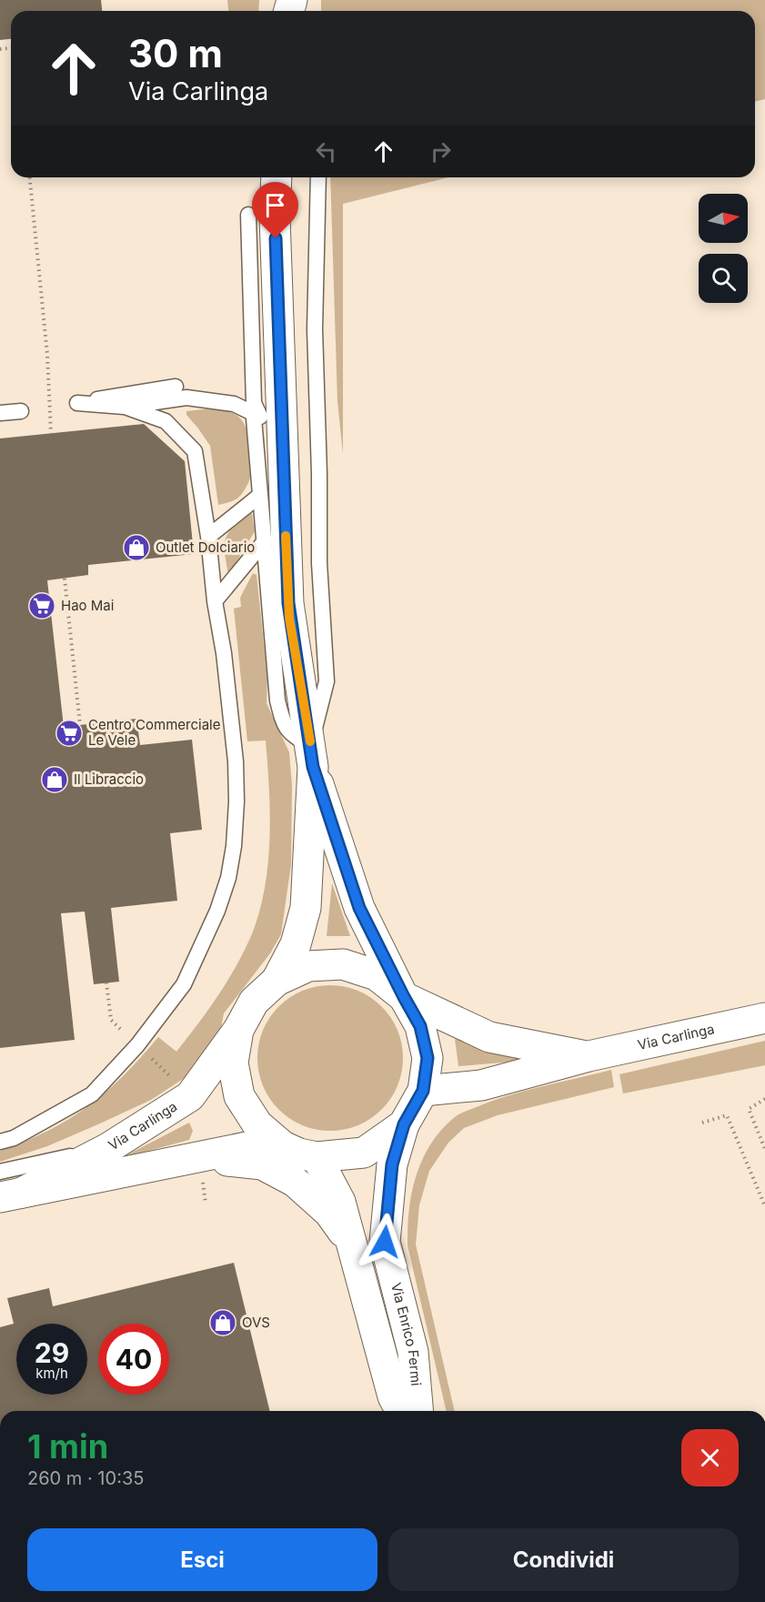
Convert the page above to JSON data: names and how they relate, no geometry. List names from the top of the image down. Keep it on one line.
{"streets":{"street":["Via Carlinga","Via Enrico Fermi"]},"crossings":[["Via Carlinga","Via Enrico Fermi"]],"places":{"shop":["Outlet Dolciario","Il Libraccio","OVS"],"supermarket":["Hao Mai","Centro Commerciale Le Vele"]},"north":"right","page":{"turn":["30 m","Via Carlinga"],"speed":"29 km/h","limit":"40","heading":["1 min","260 m · 10:35"],"buttons":["Esci","Condividi"]}}
